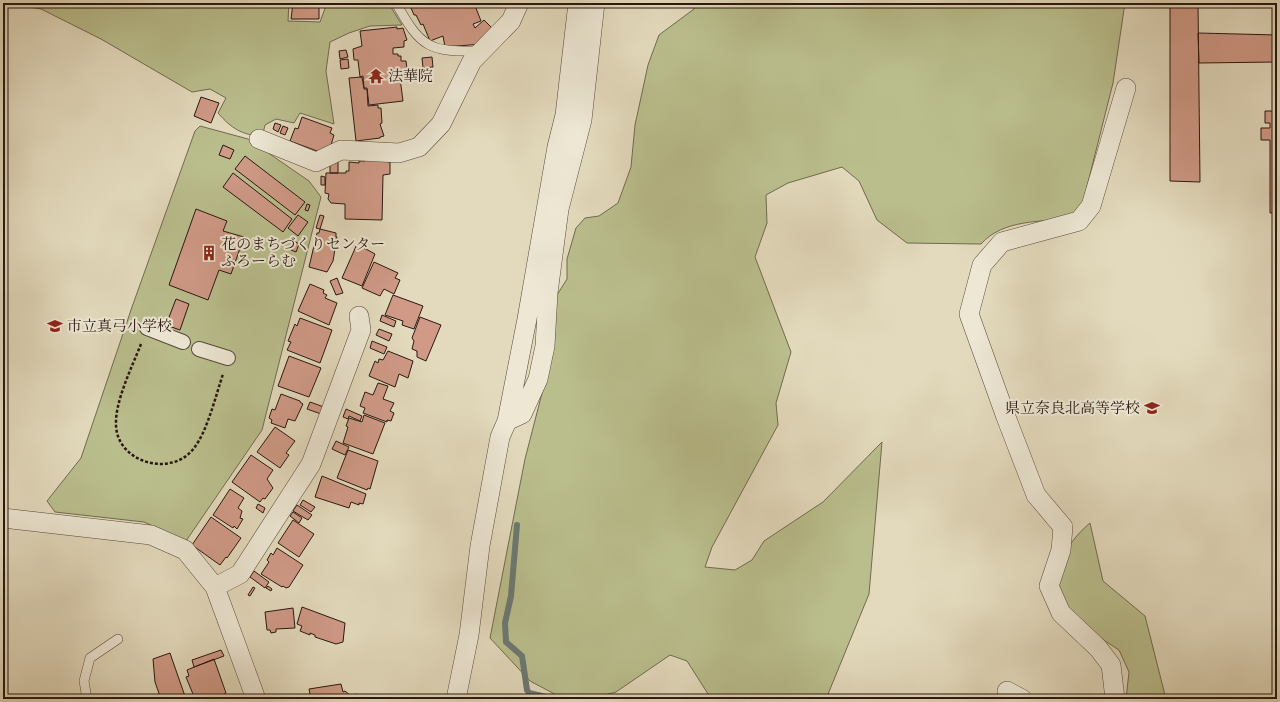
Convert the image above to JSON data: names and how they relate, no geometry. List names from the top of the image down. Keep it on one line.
{"places":{"temple":["法華院"],"building":["花のまちづくりセンター ふろーらむ"],"school or university":["市立真弓小学校","県立奈良北高等学校"]}}
